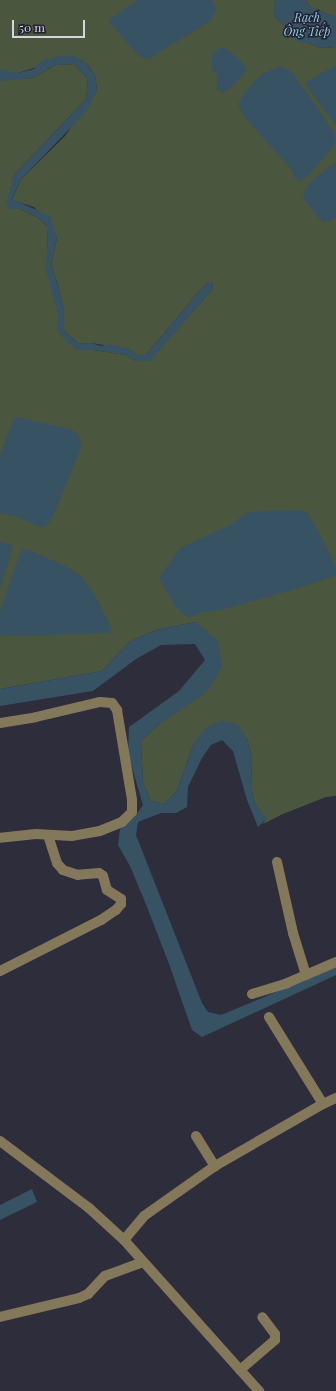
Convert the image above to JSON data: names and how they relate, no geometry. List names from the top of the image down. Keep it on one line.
{"water":["Rạch Ông Tiếp"],"scale_bar":"50 m"}
